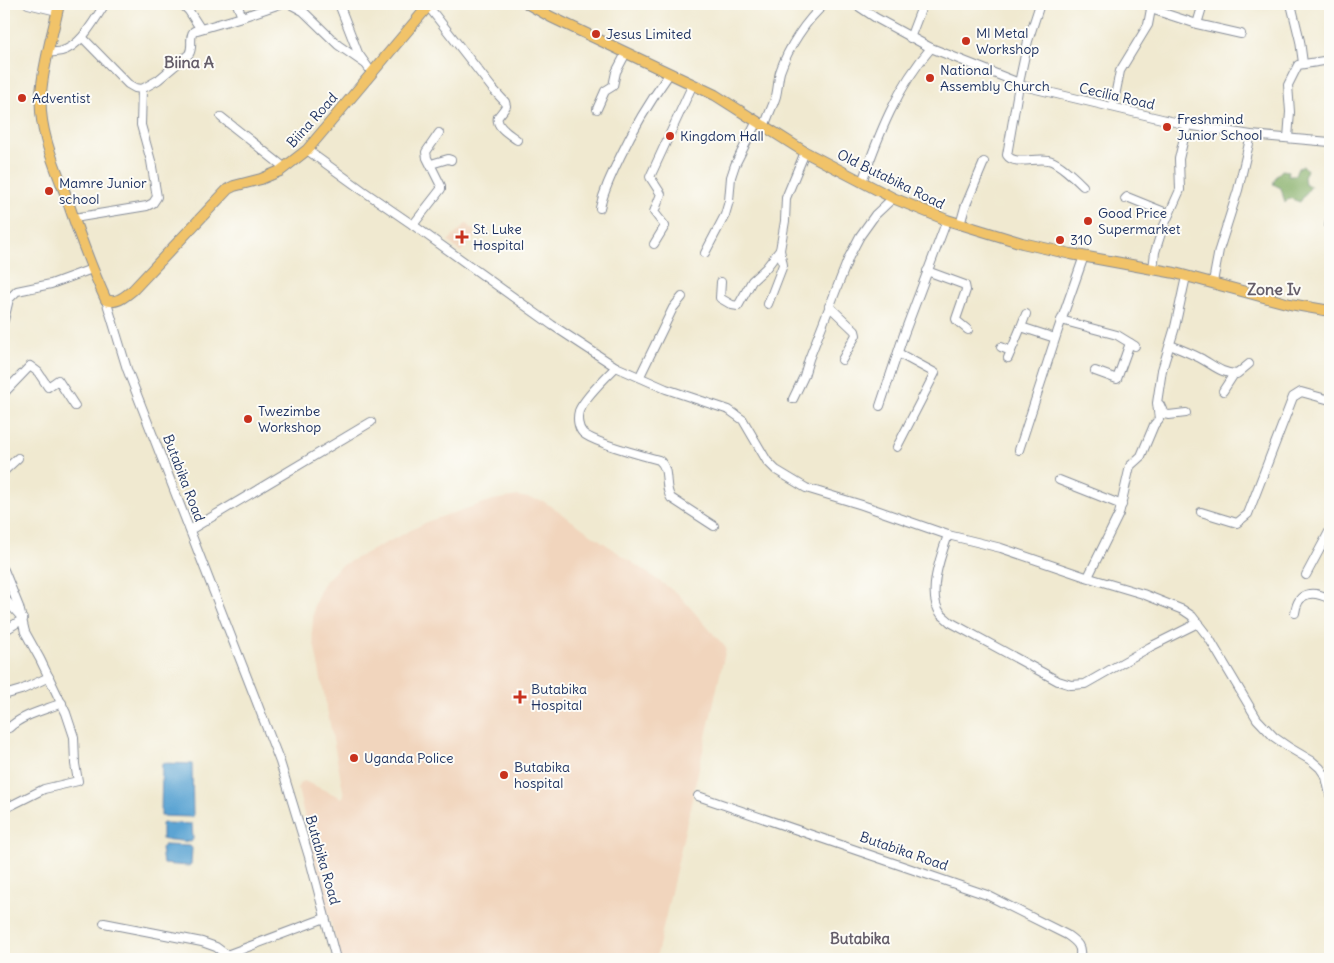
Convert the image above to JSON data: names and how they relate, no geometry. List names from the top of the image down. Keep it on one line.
{"streets":{"main road":["Biina Road","Old Butabika Road","Butabika Road"],"street":["Cecilia Road"]},"crossings":[["Biina Road","Butabika Road"]],"districts":["Biina A","Zone Iv","Butabika"],"places":{"other":["Jesus Limited","Ml Metal Workshop","National Assembly Church","Adventist","Freshmind Junior School","Kingdom Hall","Mamre Junior school","Good Price Supermarket","310","Twezimbe Workshop","Uganda Police","Butabika hospital"],"health":["St. Luke Hospital","Butabika Hospital"]}}
